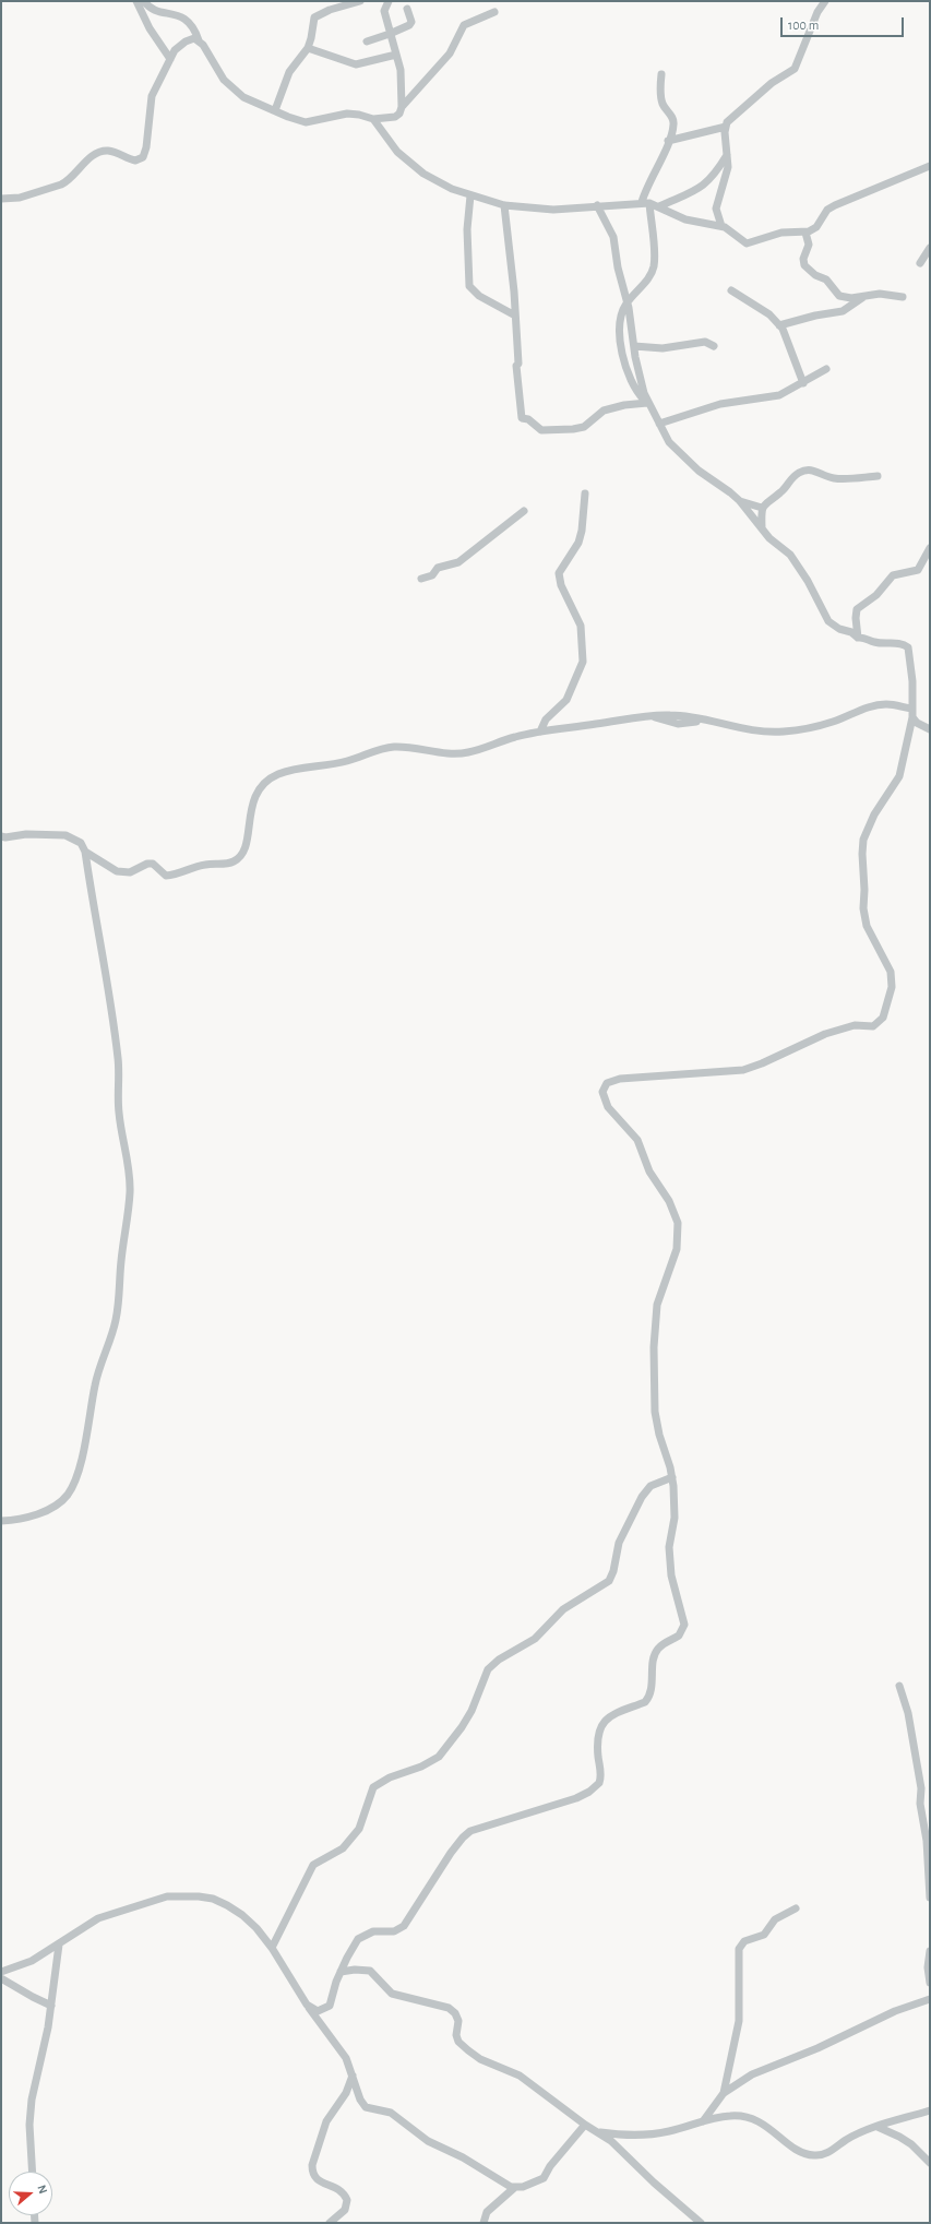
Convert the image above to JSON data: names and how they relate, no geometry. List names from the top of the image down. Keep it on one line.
{"scale_bar":"100 m","north":"right"}
